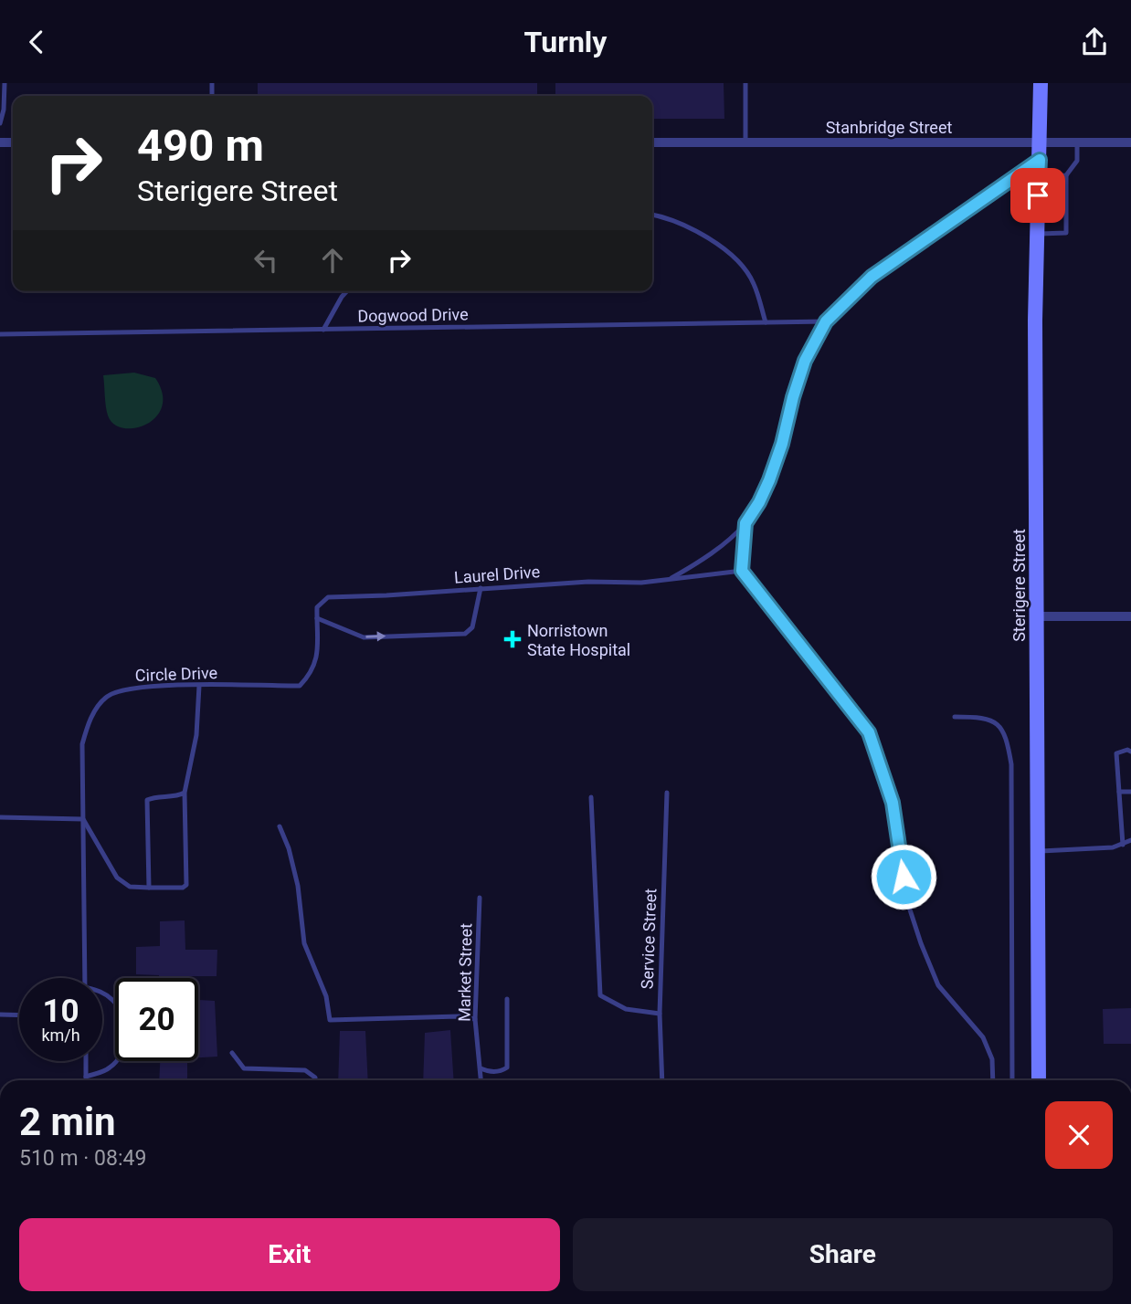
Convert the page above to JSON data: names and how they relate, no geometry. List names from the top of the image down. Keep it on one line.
{"streets":{"street":["Stanbridge Street","Sterigere Street"],"lane":["Dogwood Drive","Laurel Drive","Circle Drive","Service Street","Market Street"]},"crossings":[["Stanbridge Street","Sterigere Street"],["Dogwood Drive","Laurel Drive"],["Laurel Drive","Sterigere Street"],["Laurel Drive","Circle Drive"]],"places":{"health":["Norristown State Hospital"]},"page":{"header":"Turnly","turn":["490 m","Sterigere Street"],"speed":"10 km/h","limit":"20","heading":["2 min","510 m · 08:49"],"buttons":["Exit","Share"]}}
